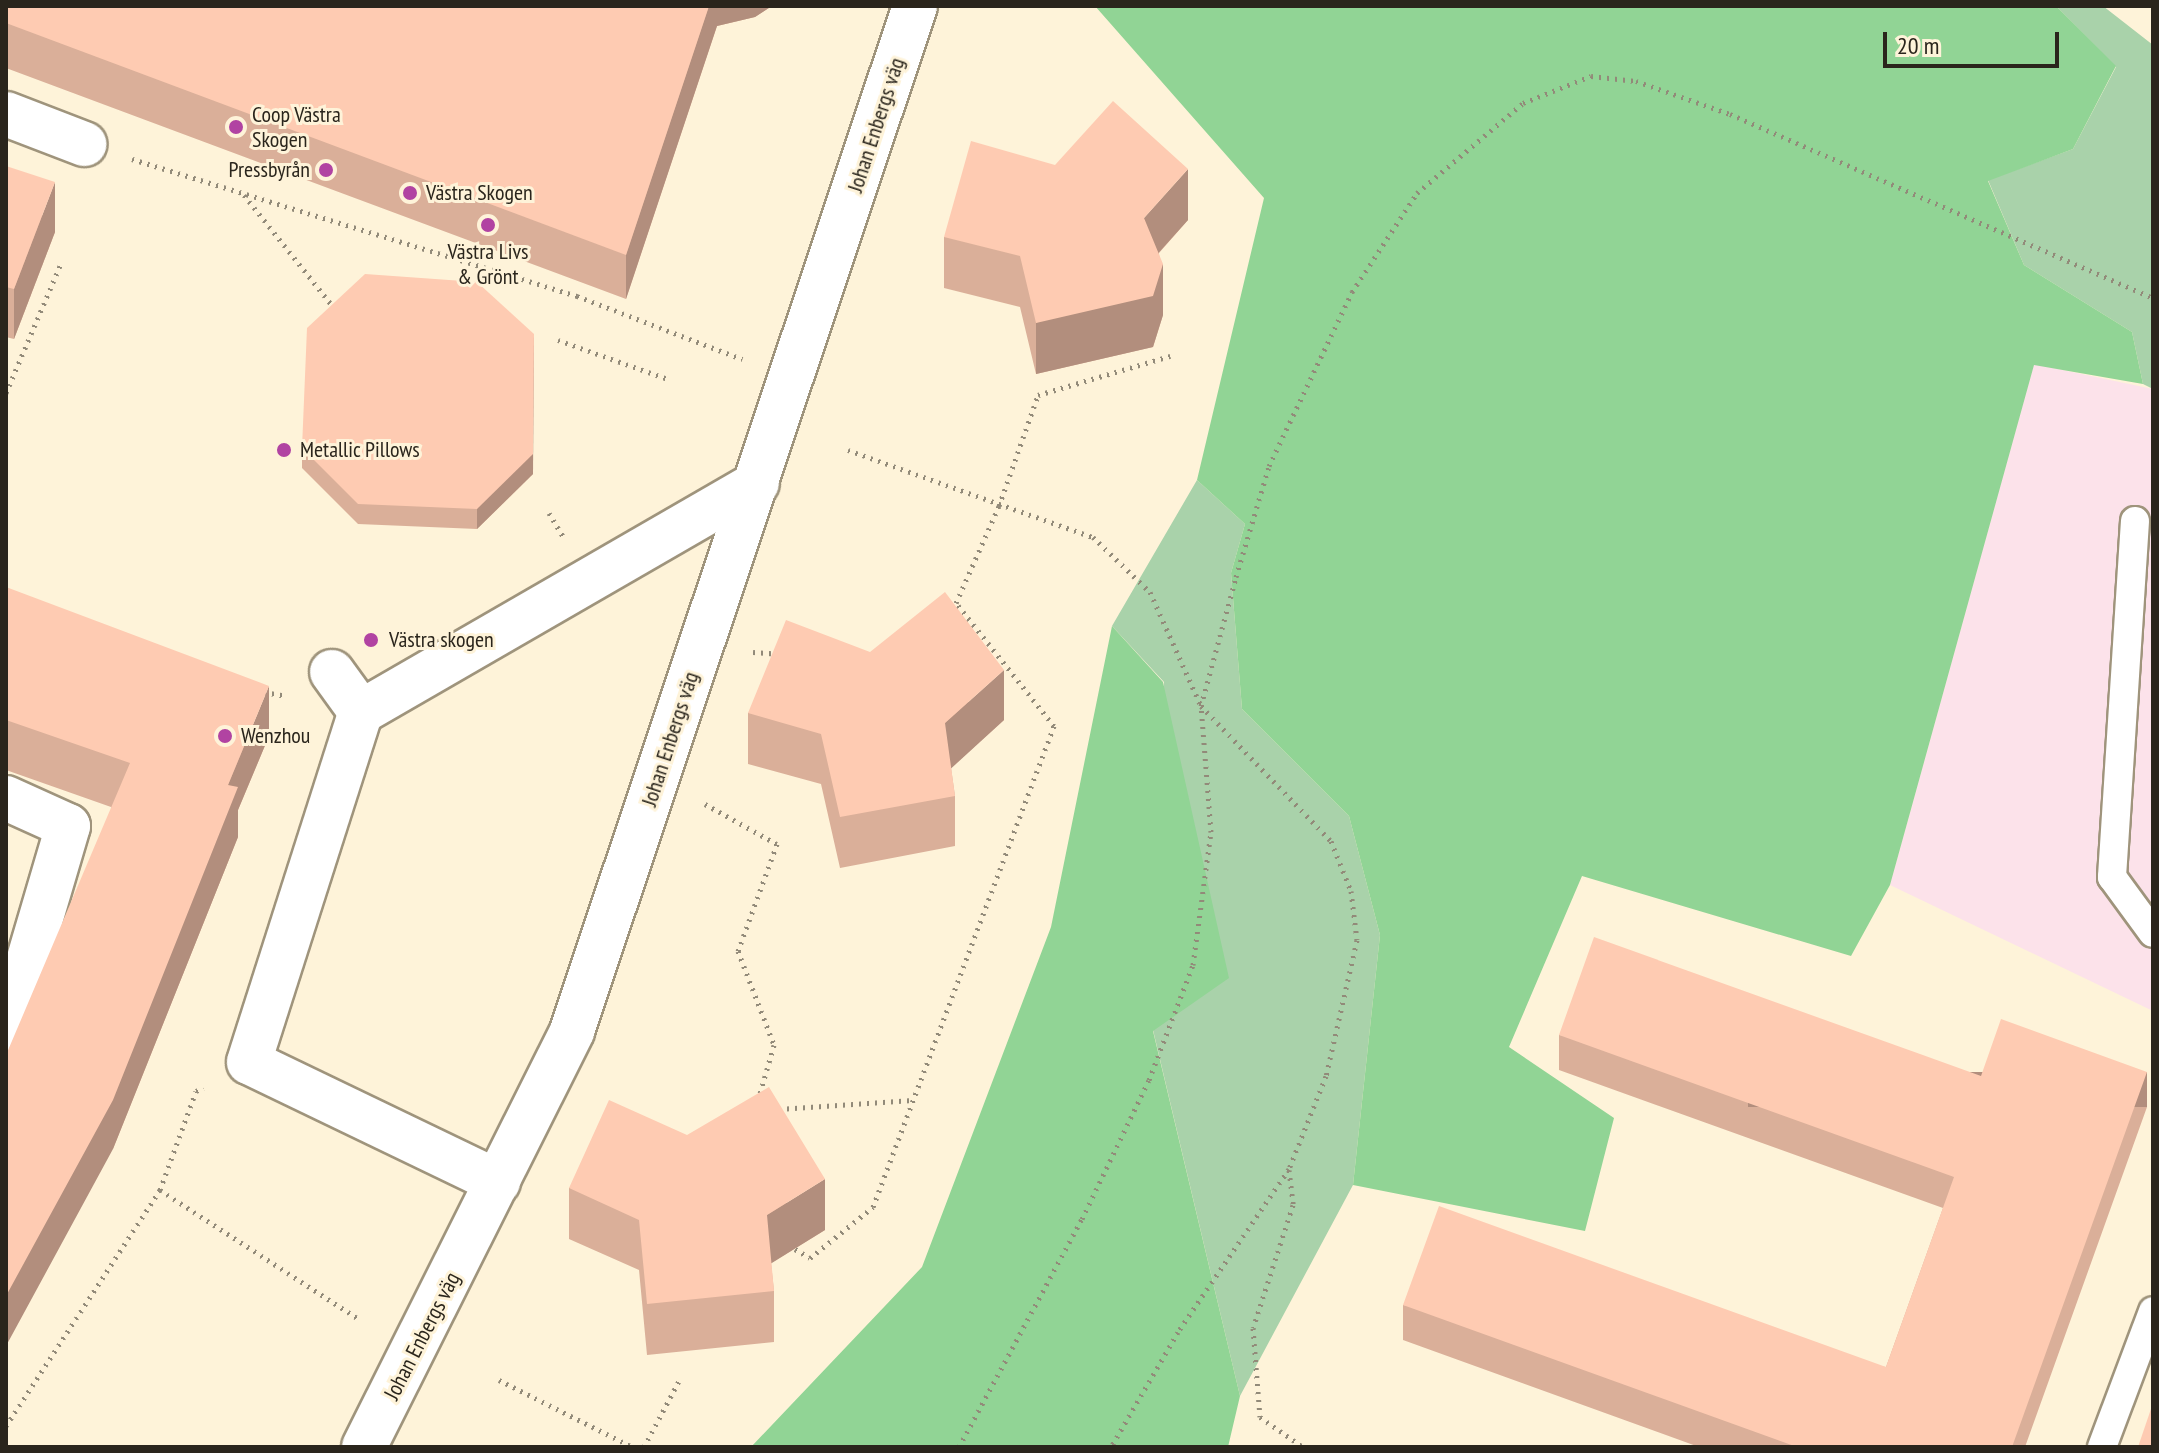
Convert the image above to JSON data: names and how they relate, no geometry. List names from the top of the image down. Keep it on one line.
{"streets":{"street":["Johan Enbergs väg"]},"places":["Coop Västra Skogen","Pressbyrån","Västra Skogen","Västra Livs & Grönt","Metallic Pillows","Västra skogen","Wenzhou"],"scale_bar":"20 m"}
